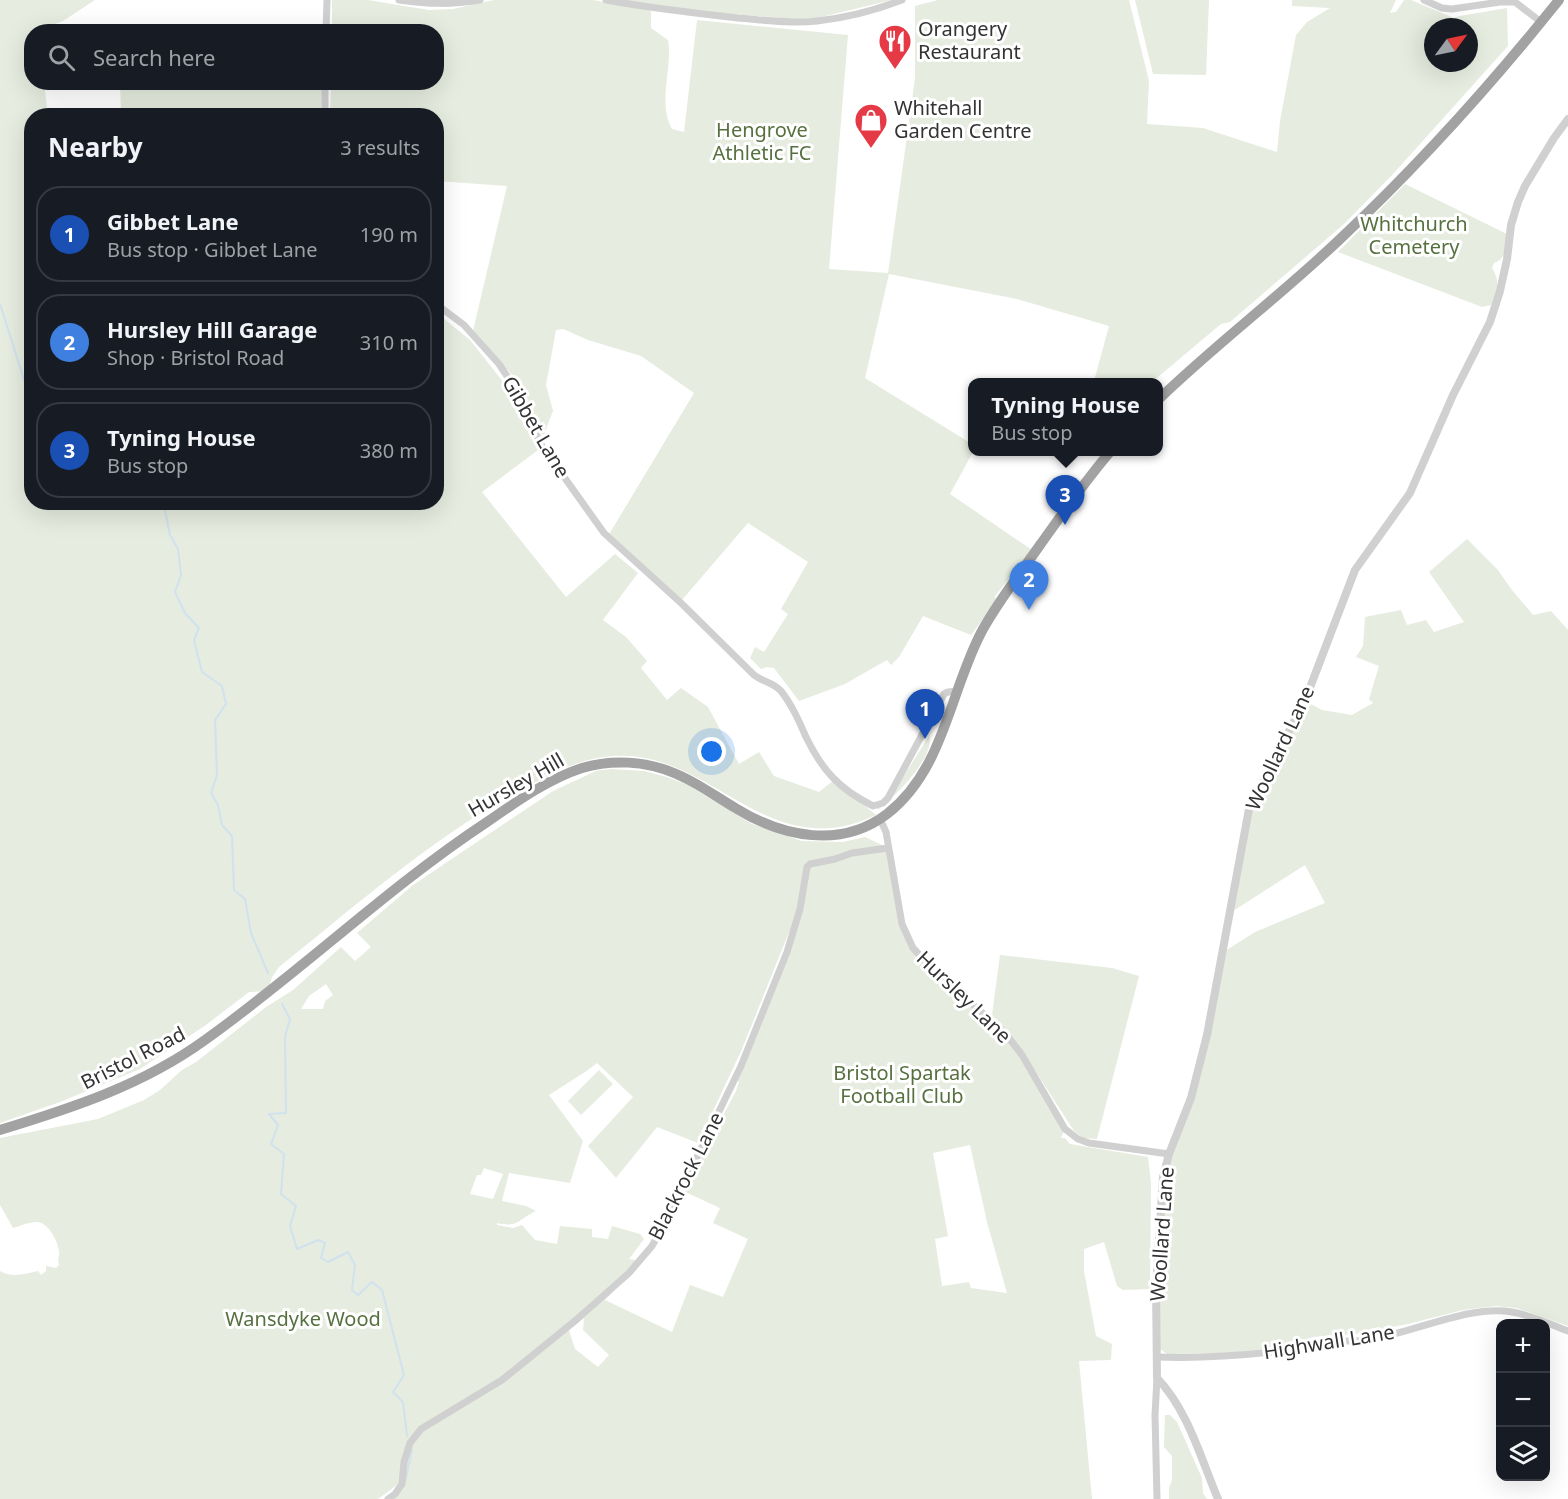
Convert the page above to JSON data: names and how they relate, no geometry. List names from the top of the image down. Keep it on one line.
{"streets":{"highway":["Hursley Hill","Bristol Road"],"street":["Gibbet Lane","Woollard Lane","Hursley Lane","Blackrock Lane","Highwall Lane"]},"crossings":[["Gibbet Lane","Hursley Hill"],["Woollard Lane","Hursley Lane"],["Woollard Lane","Highwall Lane"],["Hursley Hill","Hursley Lane"],["Hursley Hill","Bristol Road"],["Hursley Lane","Blackrock Lane"]],"parks":["Hengrove Athletic FC","Whitchurch Cemetery","Bristol Spartak Football Club","Wansdyke Wood"],"places":{"restaurant":["Orangery Restaurant"],"shop":["Whitehall Garden Centre"]},"north":"top right","page":{"search":"Search here","heading":["Nearby","3 results"],"list":[{"mark":"1","name":"Gibbet Lane","note":"Bus stop · Gibbet Lane","value":"190 m"},{"mark":"2","name":"Hursley Hill Garage","note":"Shop · Bristol Road","value":"310 m"},{"mark":"3","name":"Tyning House","note":"Bus stop","value":"380 m"}],"popup":["Tyning House","Bus stop"],"pins":["3","2","1"],"map_buttons":["+","−"]}}
